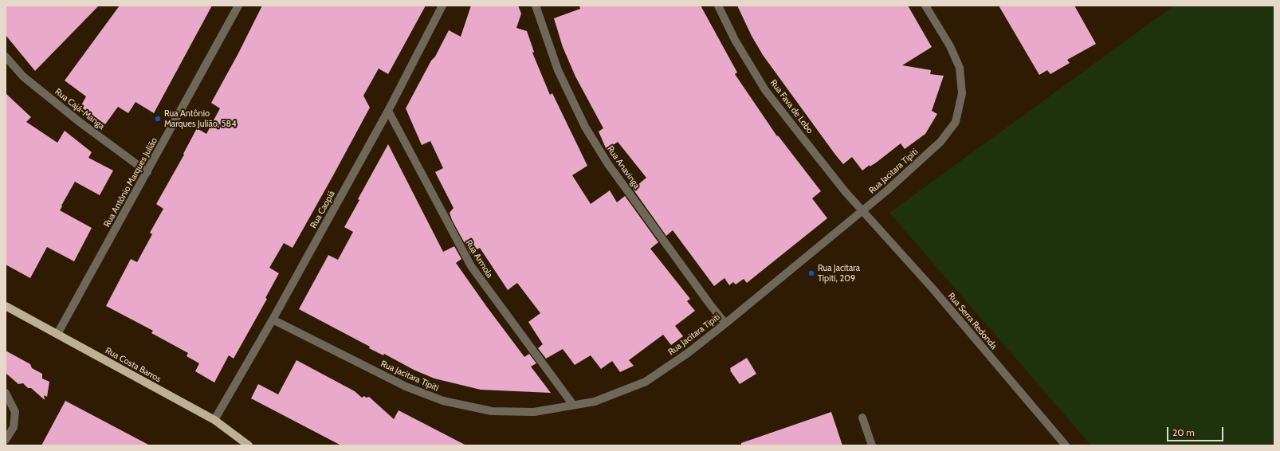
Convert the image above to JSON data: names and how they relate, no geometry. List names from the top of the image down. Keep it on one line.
{"streets":{"main road":["Rua Costa Barros"],"street":["Rua Fava de Lobo","Rua Cajá-Manga","Rua Anavinga","Rua Jacitara Tipiti","Rua Antônio Marques Julião","Rua Caopiá","Rua Armola","Rua Serra Redonda"]},"crossings":[["Rua Fava de Lobo","Rua Jacitara Tipiti"],["Rua Fava de Lobo","Rua Serra Redonda"],["Rua Cajá-Manga","Rua Antônio Marques Julião"],["Rua Anavinga","Rua Jacitara Tipiti"],["Rua Jacitara Tipiti","Rua Caopiá"],["Rua Jacitara Tipiti","Rua Armola"],["Rua Jacitara Tipiti","Rua Serra Redonda"],["Rua Antônio Marques Julião","Rua Costa Barros"],["Rua Caopiá","Rua Armola"],["Rua Caopiá","Rua Costa Barros"]],"places":["Rua Antônio Marques Julião, 584","Rua Jacitara Tipiti, 209"],"scale_bar":"20 m"}
